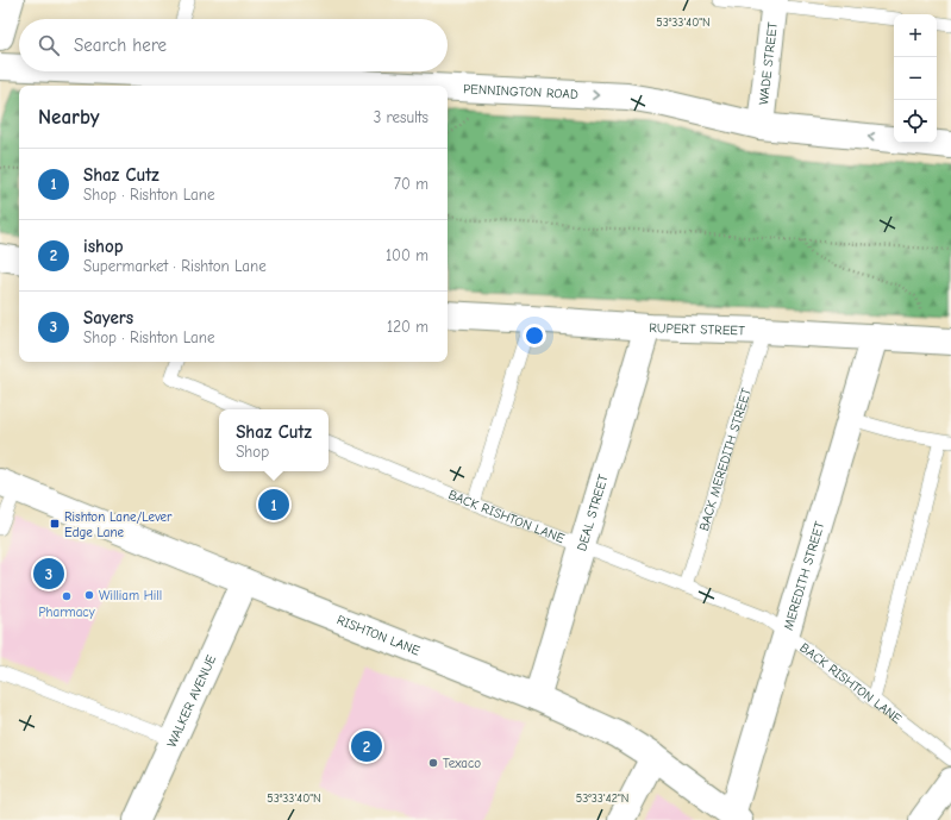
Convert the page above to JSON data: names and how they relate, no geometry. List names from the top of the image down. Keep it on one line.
{"streets":{"street":["WADE STREET","PENNINGTON ROAD","RUPERT STREET","DEAL STREET","MEREDITH STREET","RISHTON LANE","WALKER AVENUE"],"lane":["BACK MEREDITH STREET","BACK RISHTON LANE"]},"crossings":[["WADE STREET","PENNINGTON ROAD"],["RUPERT STREET","BACK MEREDITH STREET"],["RUPERT STREET","DEAL STREET"],["RUPERT STREET","MEREDITH STREET"],["BACK MEREDITH STREET","BACK RISHTON LANE"],["DEAL STREET","BACK RISHTON LANE"],["DEAL STREET","RISHTON LANE"],["BACK RISHTON LANE","MEREDITH STREET"],["MEREDITH STREET","RISHTON LANE"],["RISHTON LANE","WALKER AVENUE"]],"places":{"transit":["Rishton Lane/Lever Edge Lane"],"other":["William Hill","Pharmacy","Texaco"]},"page":{"map_buttons":["+","−"],"search":"Search here","heading":["Nearby","3 results"],"list":[{"mark":"1","name":"Shaz Cutz","note":"Shop · Rishton Lane","value":"70 m"},{"mark":"2","name":"ishop","note":"Supermarket · Rishton Lane","value":"100 m"},{"mark":"3","name":"Sayers","note":"Shop · Rishton Lane","value":"120 m"}],"popup":["Shaz Cutz","Shop"],"pins":["1","3","2"]},"coordinates":["53°33'40\"N","53°33'42\"N"]}
